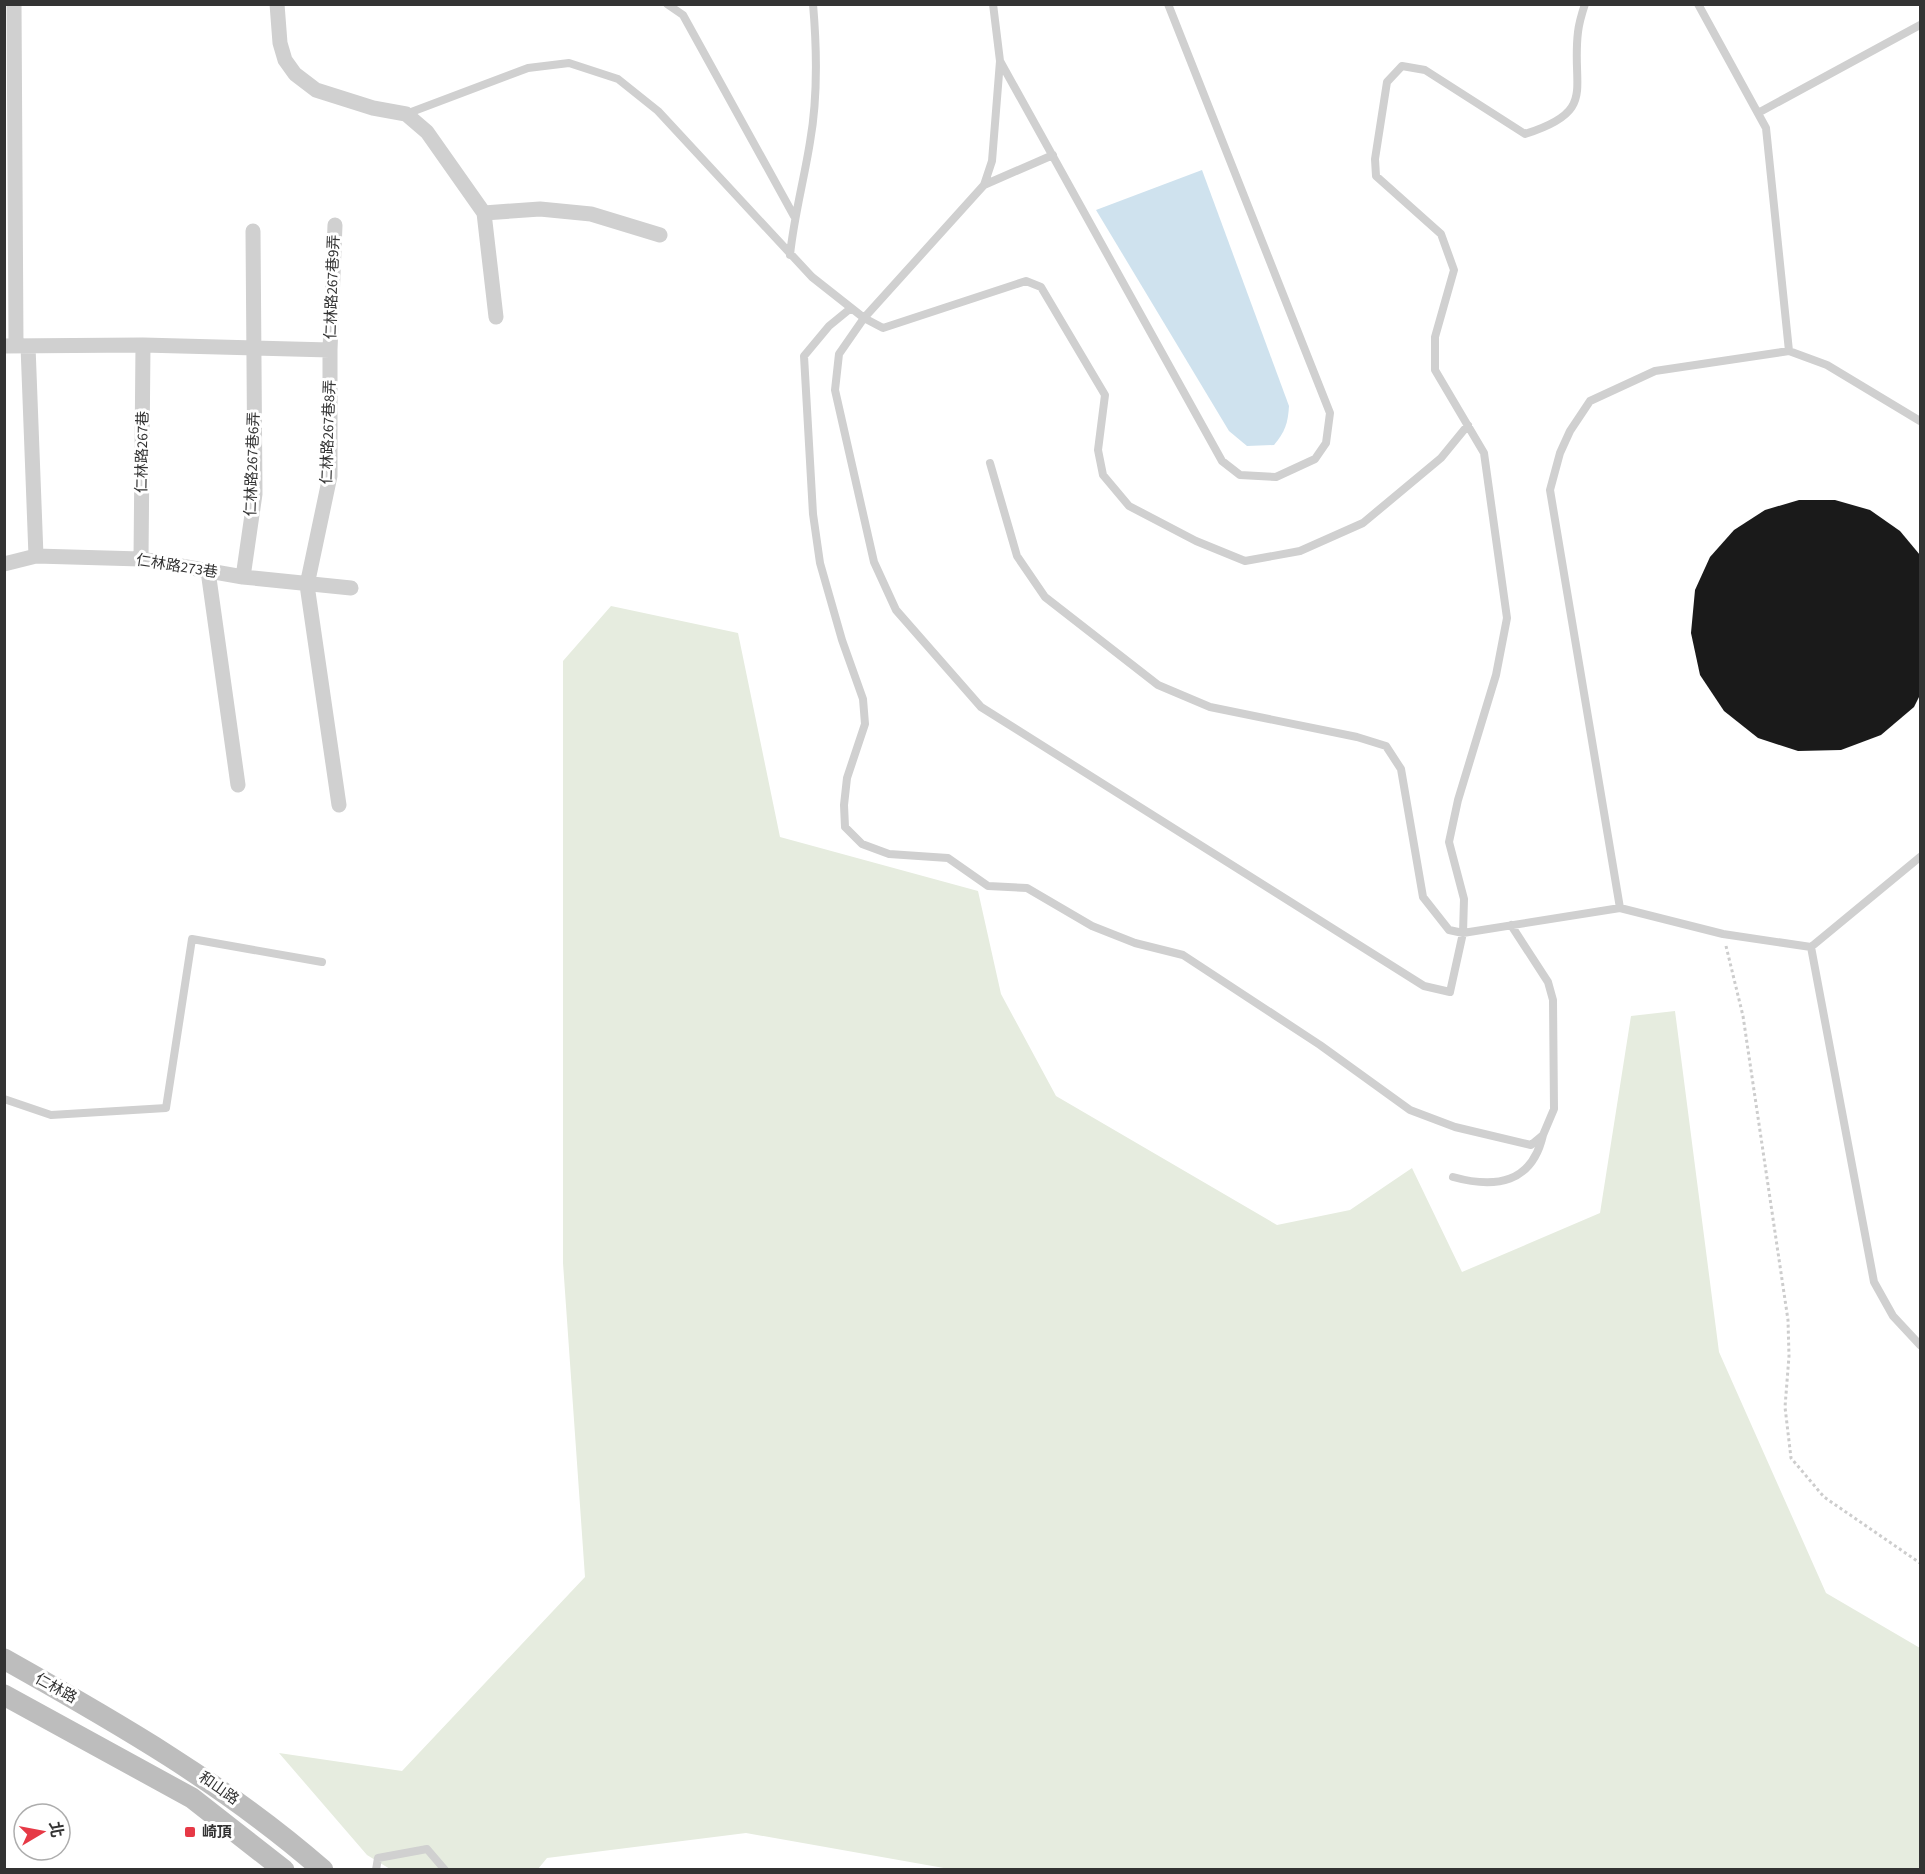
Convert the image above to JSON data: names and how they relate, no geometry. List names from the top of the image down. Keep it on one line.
{"streets":{"main road":["仁林路","和山路"],"street":["仁林路267巷9弄","仁林路267巷8弄","仁林路267巷","仁林路267巷6弄","仁林路273巷"]},"crossings":[["仁林路267巷9弄","仁林路267巷8弄"],["仁林路267巷8弄","仁林路273巷"],["仁林路267巷","仁林路273巷"],["仁林路267巷6弄","仁林路273巷"],["仁林路","和山路"]],"places":{"transit":["崎頂"]},"north":"right"}
